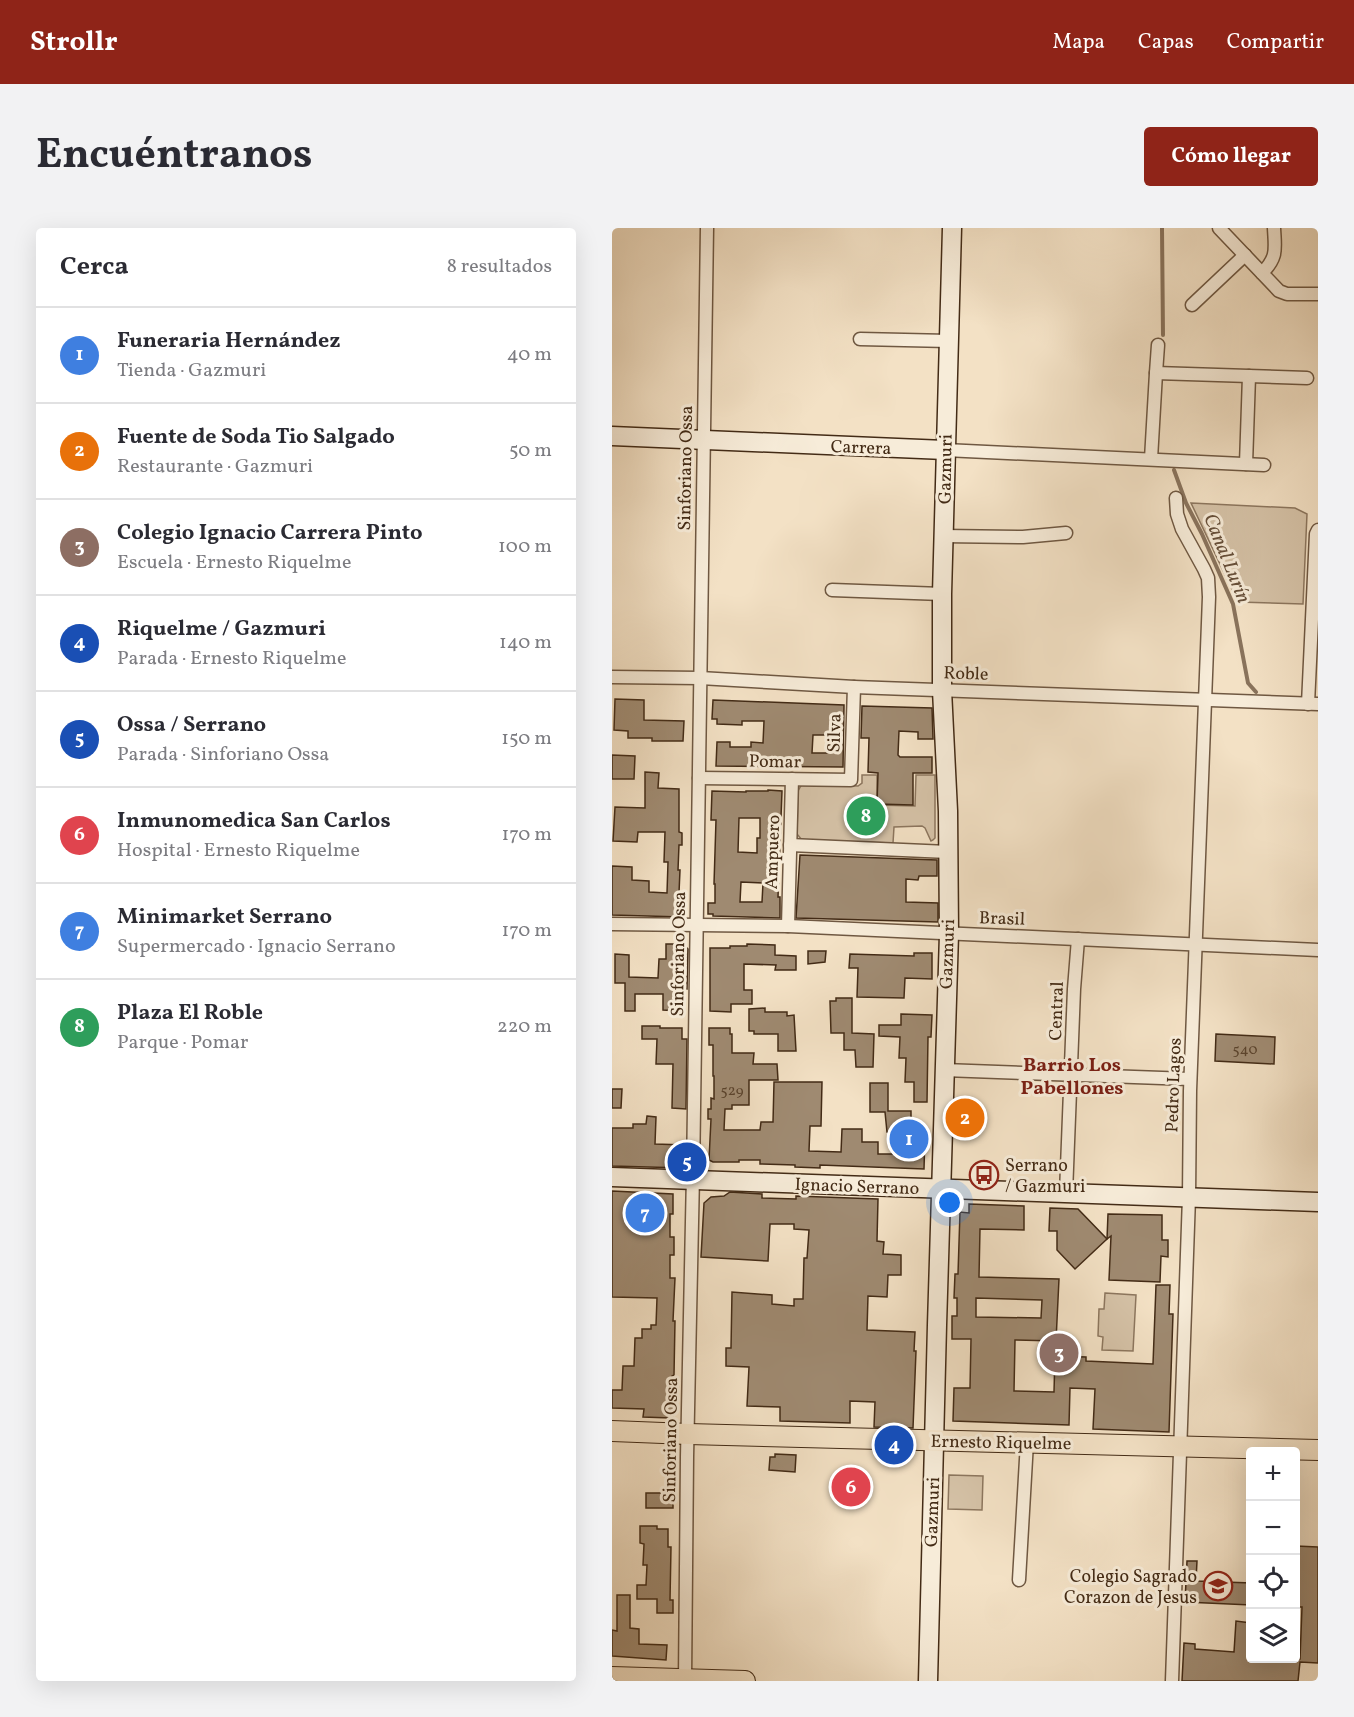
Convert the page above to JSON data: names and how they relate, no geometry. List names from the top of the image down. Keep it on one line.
{"streets":{"main road":["Ernesto Riquelme"],"street":["Carrera","Sinforiano Ossa","Gazmuri","Roble","Silva","Pomar","Ampuero","Brasil","Central","Pedro Lagos","Ignacio Serrano"]},"crossings":[["Carrera","Sinforiano Ossa"],["Carrera","Gazmuri"],["Sinforiano Ossa","Roble"],["Sinforiano Ossa","Pomar"],["Sinforiano Ossa","Brasil"],["Sinforiano Ossa","Ignacio Serrano"],["Sinforiano Ossa","Ernesto Riquelme"],["Gazmuri","Roble"],["Gazmuri","Brasil"],["Gazmuri","Ignacio Serrano"],["Gazmuri","Ernesto Riquelme"],["Roble","Silva"],["Roble","Pedro Lagos"],["Silva","Pomar"],["Pomar","Ampuero"],["Ampuero","Brasil"],["Brasil","Central"],["Brasil","Pedro Lagos"],["Central","Ignacio Serrano"],["Pedro Lagos","Ignacio Serrano"],["Pedro Lagos","Ernesto Riquelme"]],"districts":["Barrio Los Pabellones"],"water":["Canal Lurín"],"places":{"bus stop":["Serrano / Gazmuri"],"school or university":["Colegio Sagrado Corazon de Jesus"]},"house_numbers":["540","529"],"page":{"header":"Strollr","nav":["Mapa","Capas","Compartir"],"title":"Encuéntranos","buttons":"Cómo llegar","heading":["Cerca","8 resultados"],"list":[{"mark":"1","name":"Funeraria Hernández","note":"Tienda · Gazmuri","value":"40 m"},{"mark":"2","name":"Fuente de Soda Tio Salgado","note":"Restaurante · Gazmuri","value":"50 m"},{"mark":"3","name":"Colegio Ignacio Carrera Pinto","note":"Escuela · Ernesto Riquelme","value":"100 m"},{"mark":"4","name":"Riquelme / Gazmuri","note":"Parada · Ernesto Riquelme","value":"140 m"},{"mark":"5","name":"Ossa / Serrano","note":"Parada · Sinforiano Ossa","value":"150 m"},{"mark":"6","name":"Inmunomedica San Carlos","note":"Hospital · Ernesto Riquelme","value":"170 m"},{"mark":"7","name":"Minimarket Serrano","note":"Supermercado · Ignacio Serrano","value":"170 m"},{"mark":"8","name":"Plaza El Roble","note":"Parque · Pomar","value":"220 m"}],"pins":["8","2","1","5","7","3","4","6"],"map_buttons":["+","−"]}}
